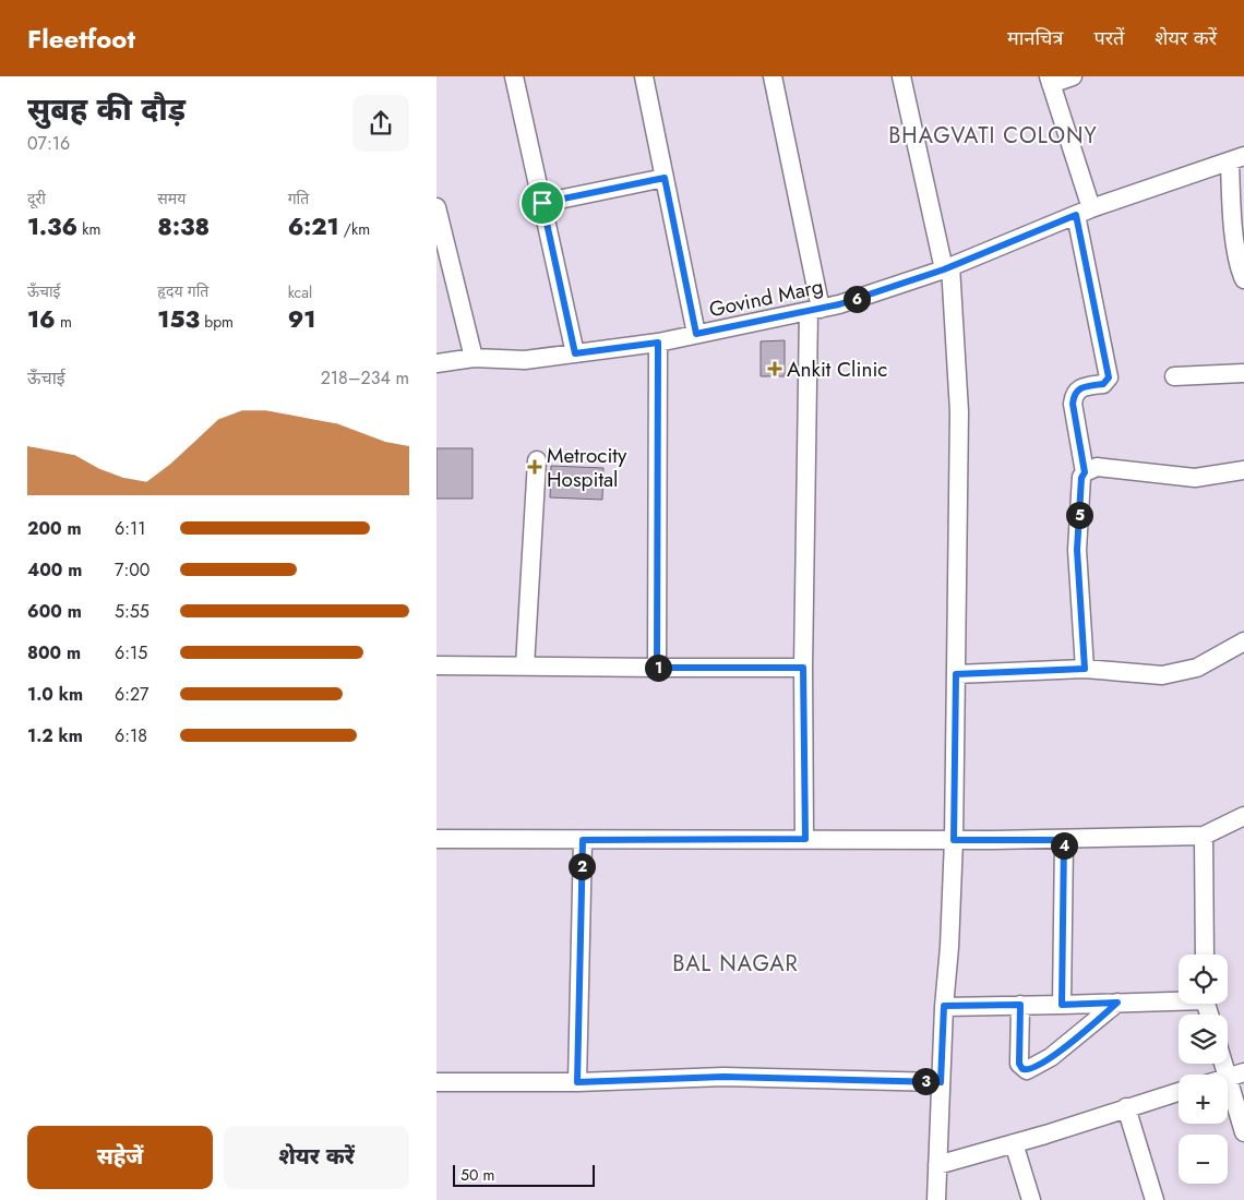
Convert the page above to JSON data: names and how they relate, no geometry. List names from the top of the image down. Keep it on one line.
{"streets":{"street":["Govind Marg"]},"districts":["BHAGVATI COLONY","BAL NAGAR"],"places":{"health":["Ankit Clinic","Metrocity Hospital"]},"scale_bar":"50 m","page":{"header":"Fleetfoot","nav":["मानचित्र","परतें","शेयर करें"],"heading":["सुबह की दौड़","07:16"],"stats":[["दूरी","1.36 km"],["समय","8:38"],["गति","6:21 /km"],["ऊँचाई","16 m"],["हृदय गति","153 bpm"],["kcal","91"]],"pins":["6","5","1","4","2","3"],"chart":["ऊँचाई","218–234 m"],"list":[{"name":"200 m","note":"6:11"},{"name":"400 m","note":"7:00"},{"name":"600 m","note":"5:55"},{"name":"800 m","note":"6:15"},{"name":"1.0 km","note":"6:27"},{"name":"1.2 km","note":"6:18"}],"map_buttons":["+","−"],"buttons":["सहेजें","शेयर करें"],"scale":"50 m"}}
